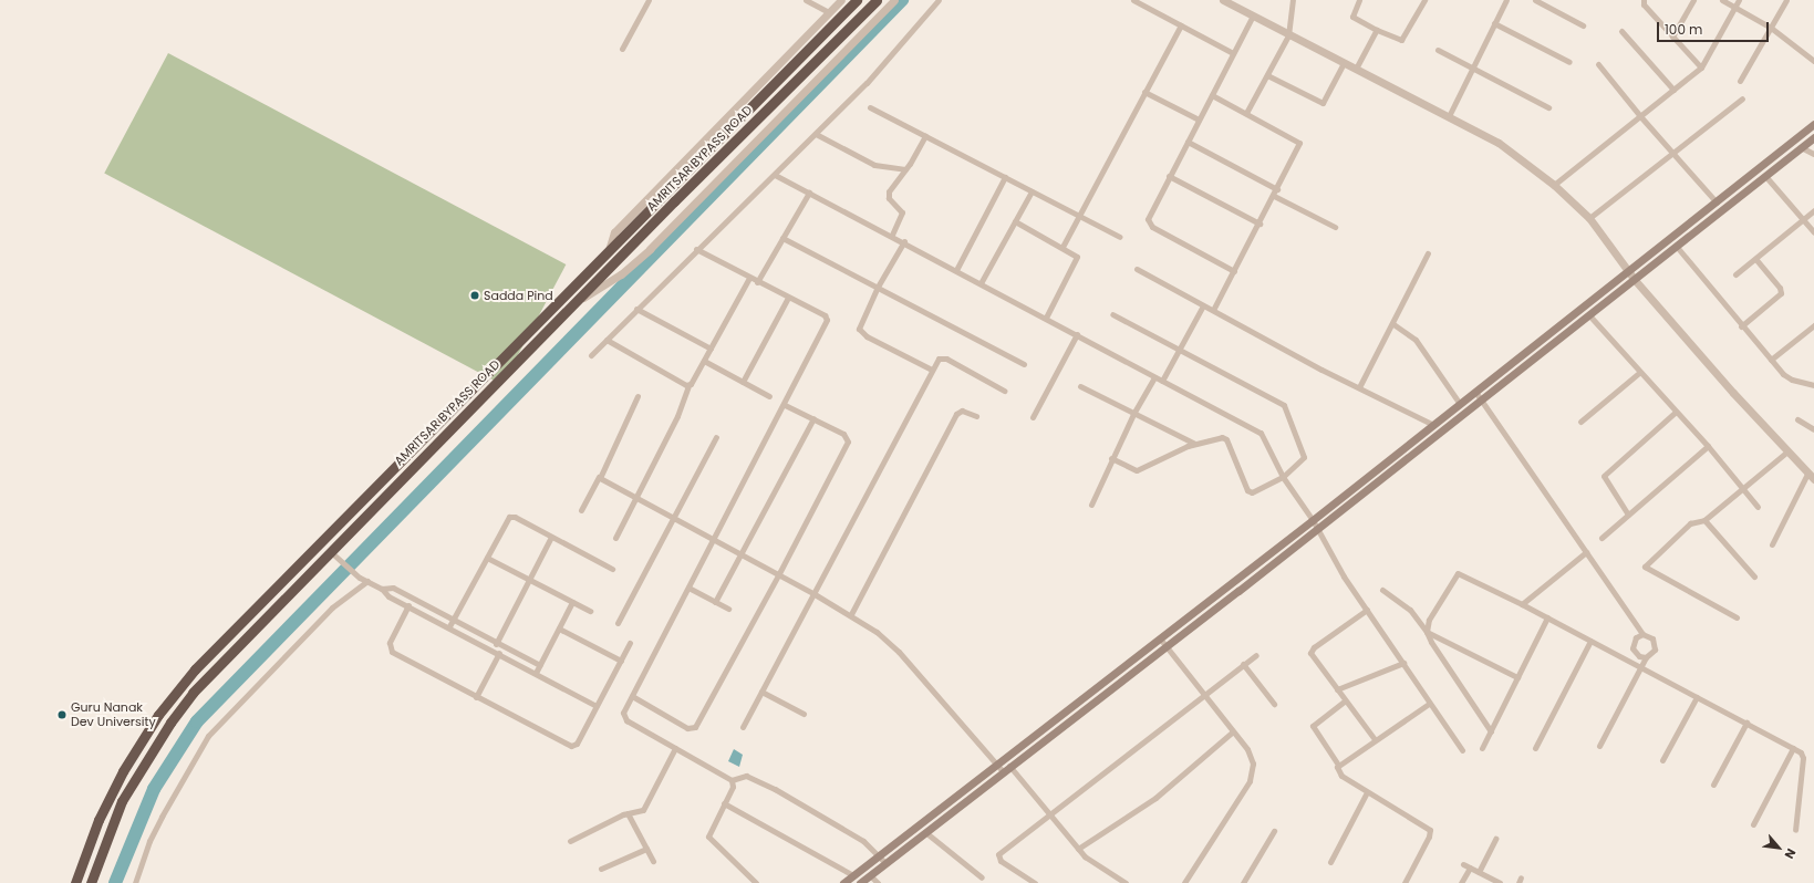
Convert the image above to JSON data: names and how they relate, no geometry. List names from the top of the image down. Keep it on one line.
{"streets":{"highway":["AMRITSAR BYPASS ROAD"]},"places":["Sadda Pind","Guru Nanak Dev University"],"scale_bar":"100 m","north":"bottom right"}
